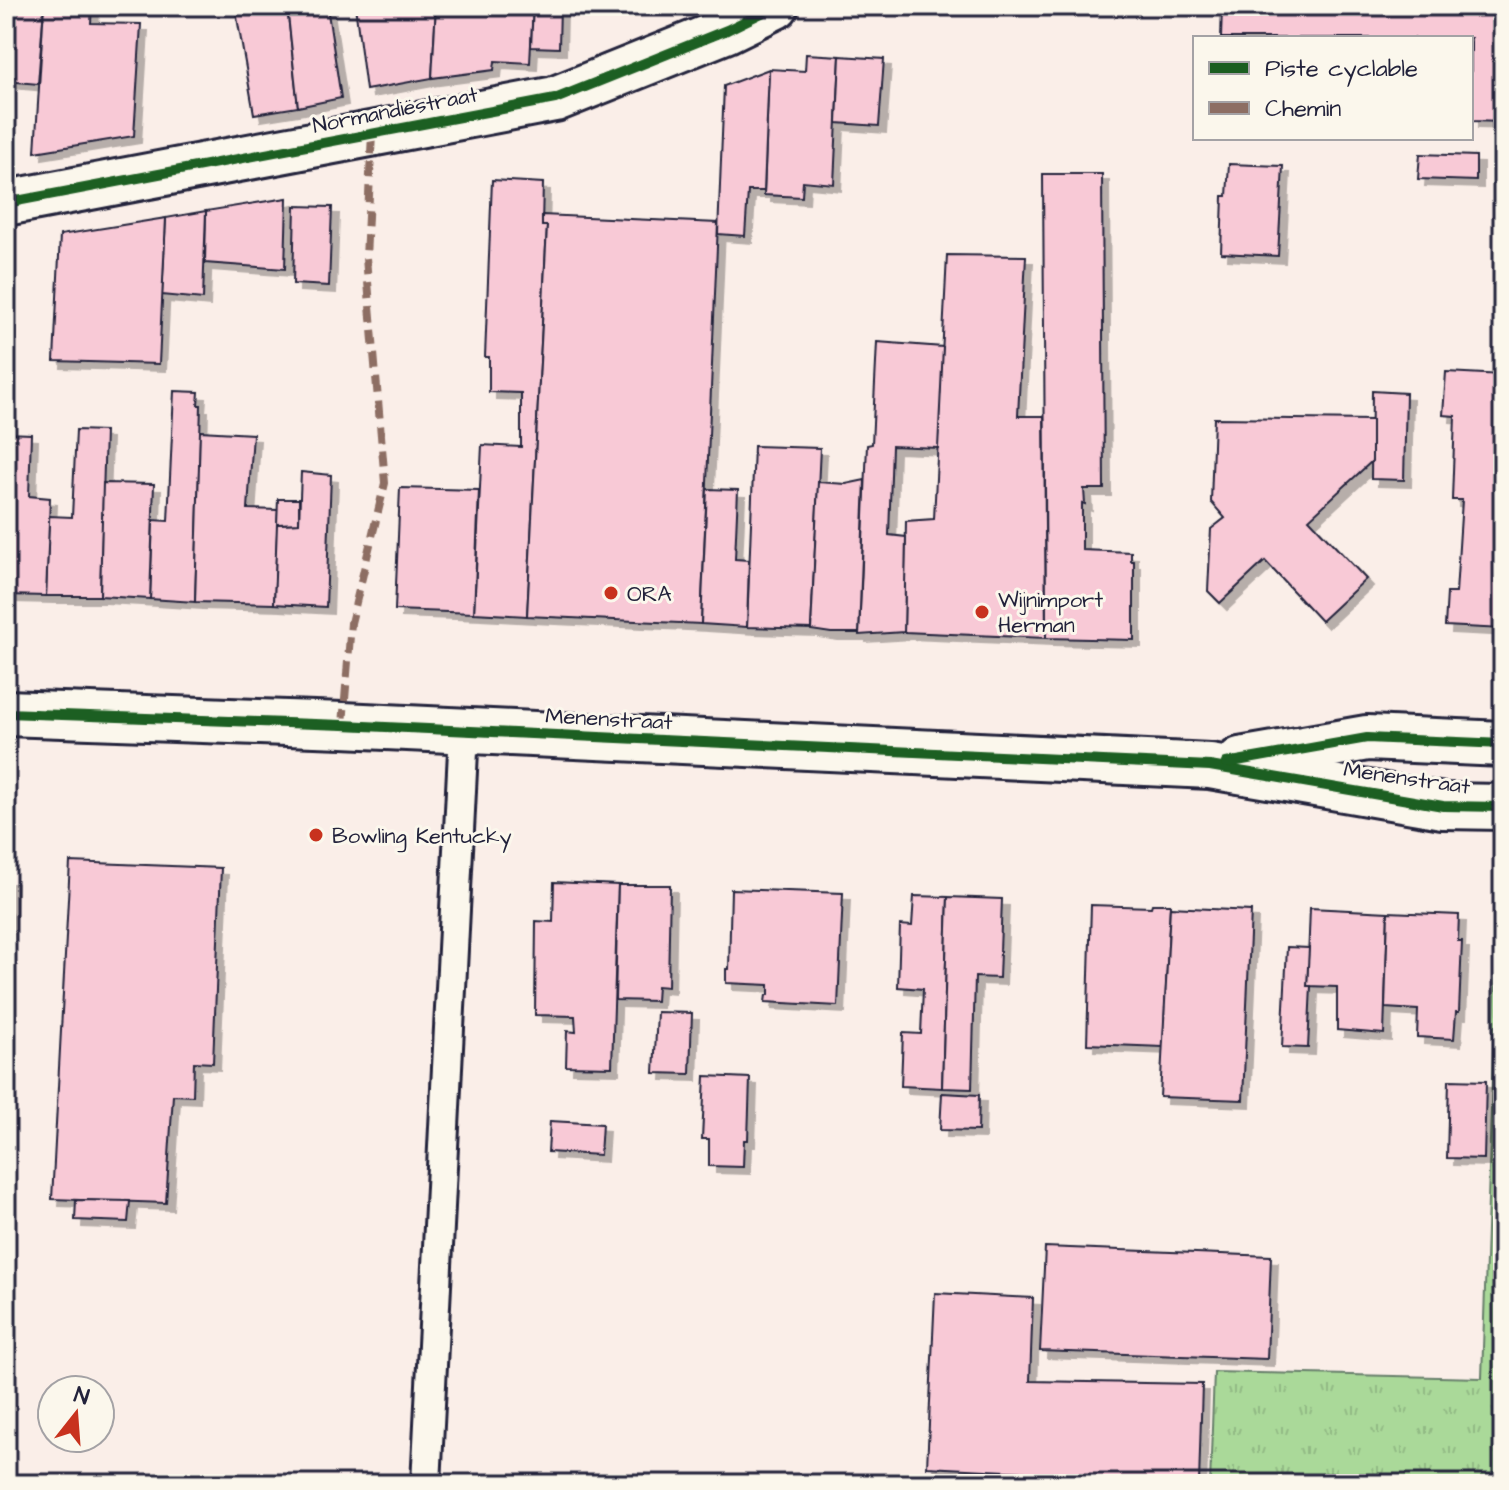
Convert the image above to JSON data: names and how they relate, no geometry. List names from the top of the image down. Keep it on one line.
{"streets":{"main road":["Normandiëstraat","Menenstraat"]},"places":["ORA","Wijnimport Herman","Bowling Kentucky"],"legend":["Piste cyclable","Chemin"],"north":"top"}
